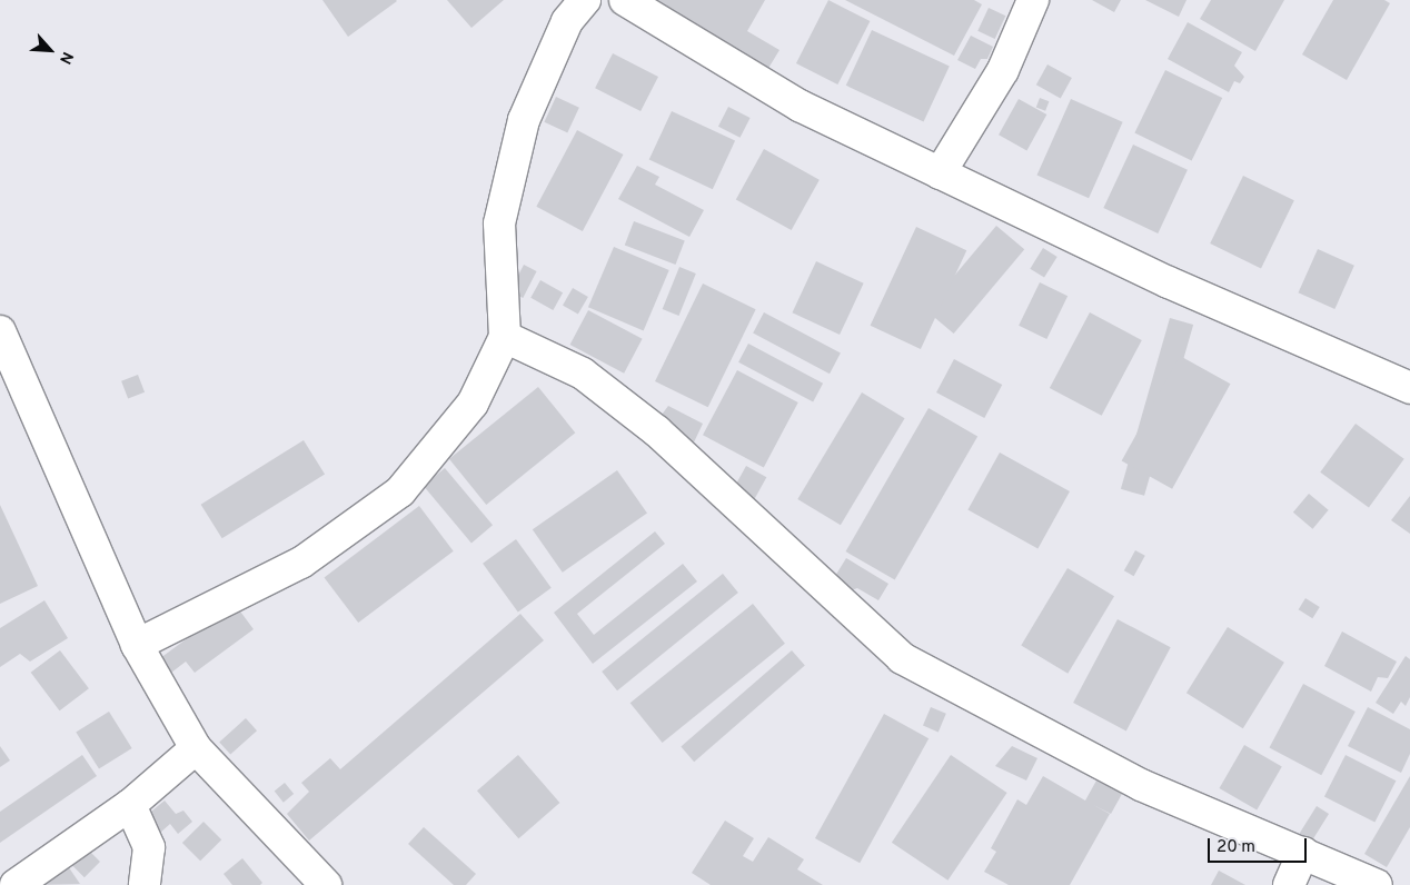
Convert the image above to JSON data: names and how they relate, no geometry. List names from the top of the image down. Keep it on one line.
{"scale_bar":"20 m","north":"bottom right"}
